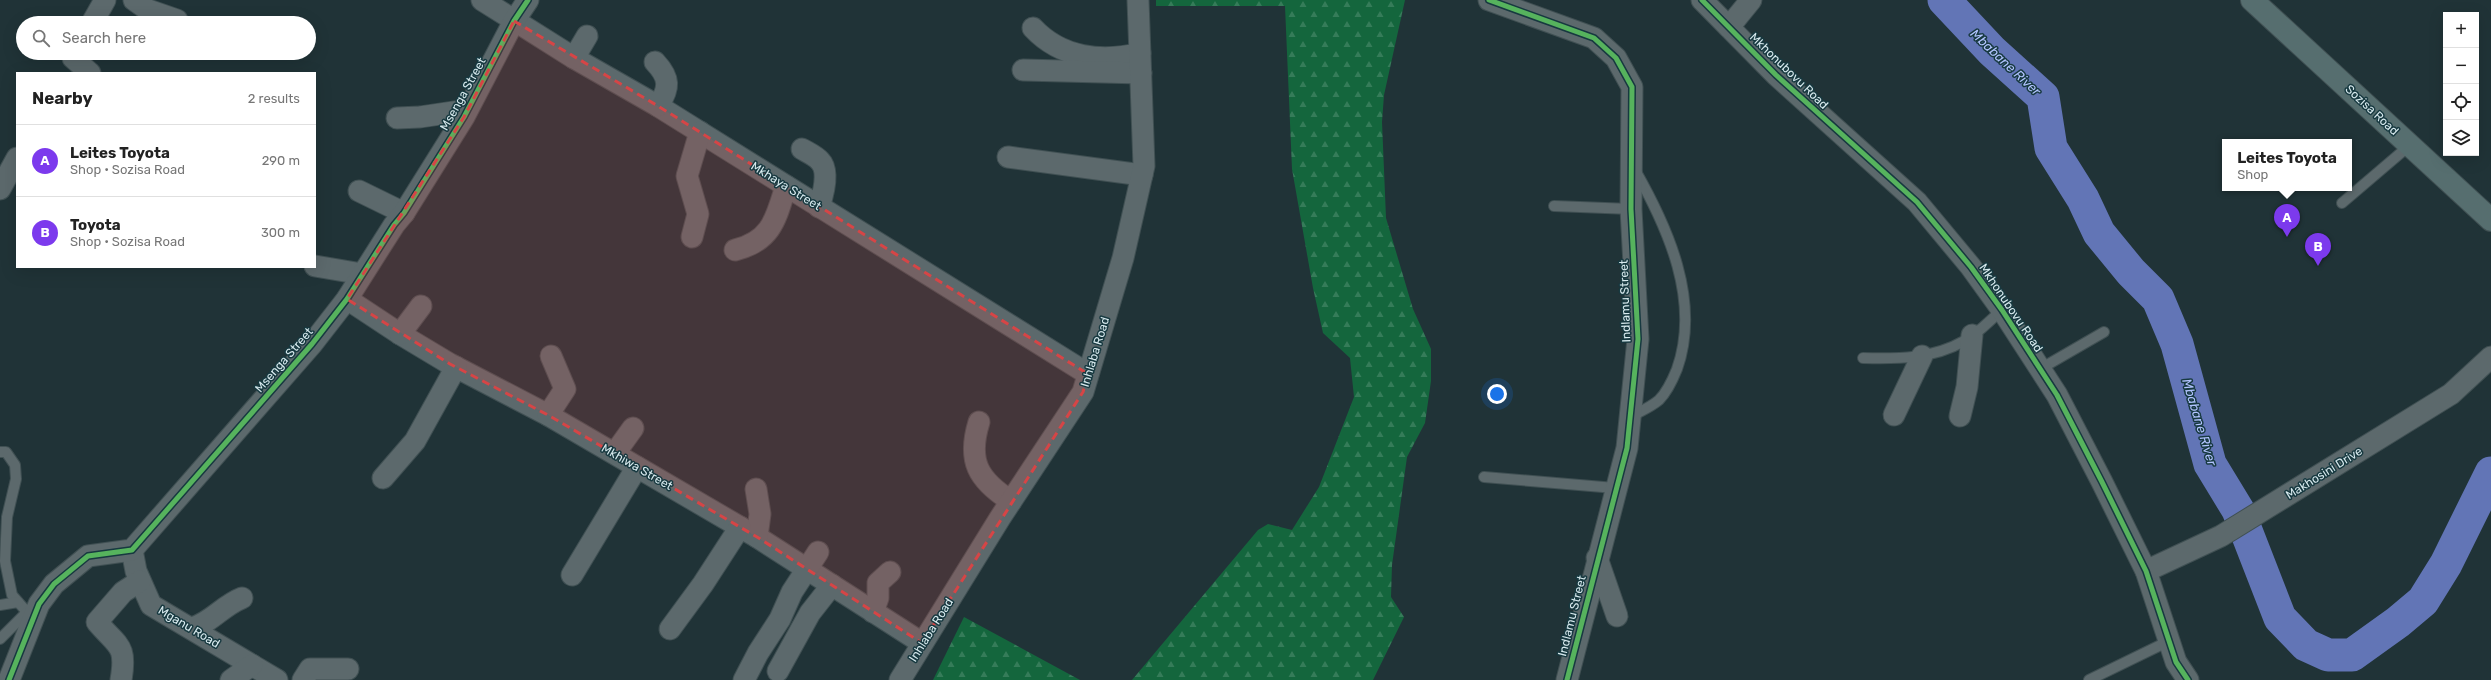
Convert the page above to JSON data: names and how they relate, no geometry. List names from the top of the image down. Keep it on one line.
{"streets":{"main road":["Sozisa Road"],"street":["Mkhonubovu Road","Msenga Street","Mkhaya Street","Indlamu Street","Inhlaba Road","Mkhiwa Street","Makhosini Drive","Mganu Road"]},"crossings":[["Mkhonubovu Road","Makhosini Drive"],["Msenga Street","Mkhaya Street"],["Msenga Street","Mkhiwa Street"],["Msenga Street","Mganu Road"],["Mkhaya Street","Inhlaba Road"],["Inhlaba Road","Mkhiwa Street"]],"water":["Mbabane River"],"page":{"map_buttons":["+","−"],"search":"Search here","heading":["Nearby","2 results"],"list":[{"mark":"A","name":"Leites Toyota","note":"Shop · Sozisa Road","value":"290 m"},{"mark":"B","name":"Toyota","note":"Shop · Sozisa Road","value":"300 m"}],"popup":["Leites Toyota","Shop"],"pins":["A","B"]}}
